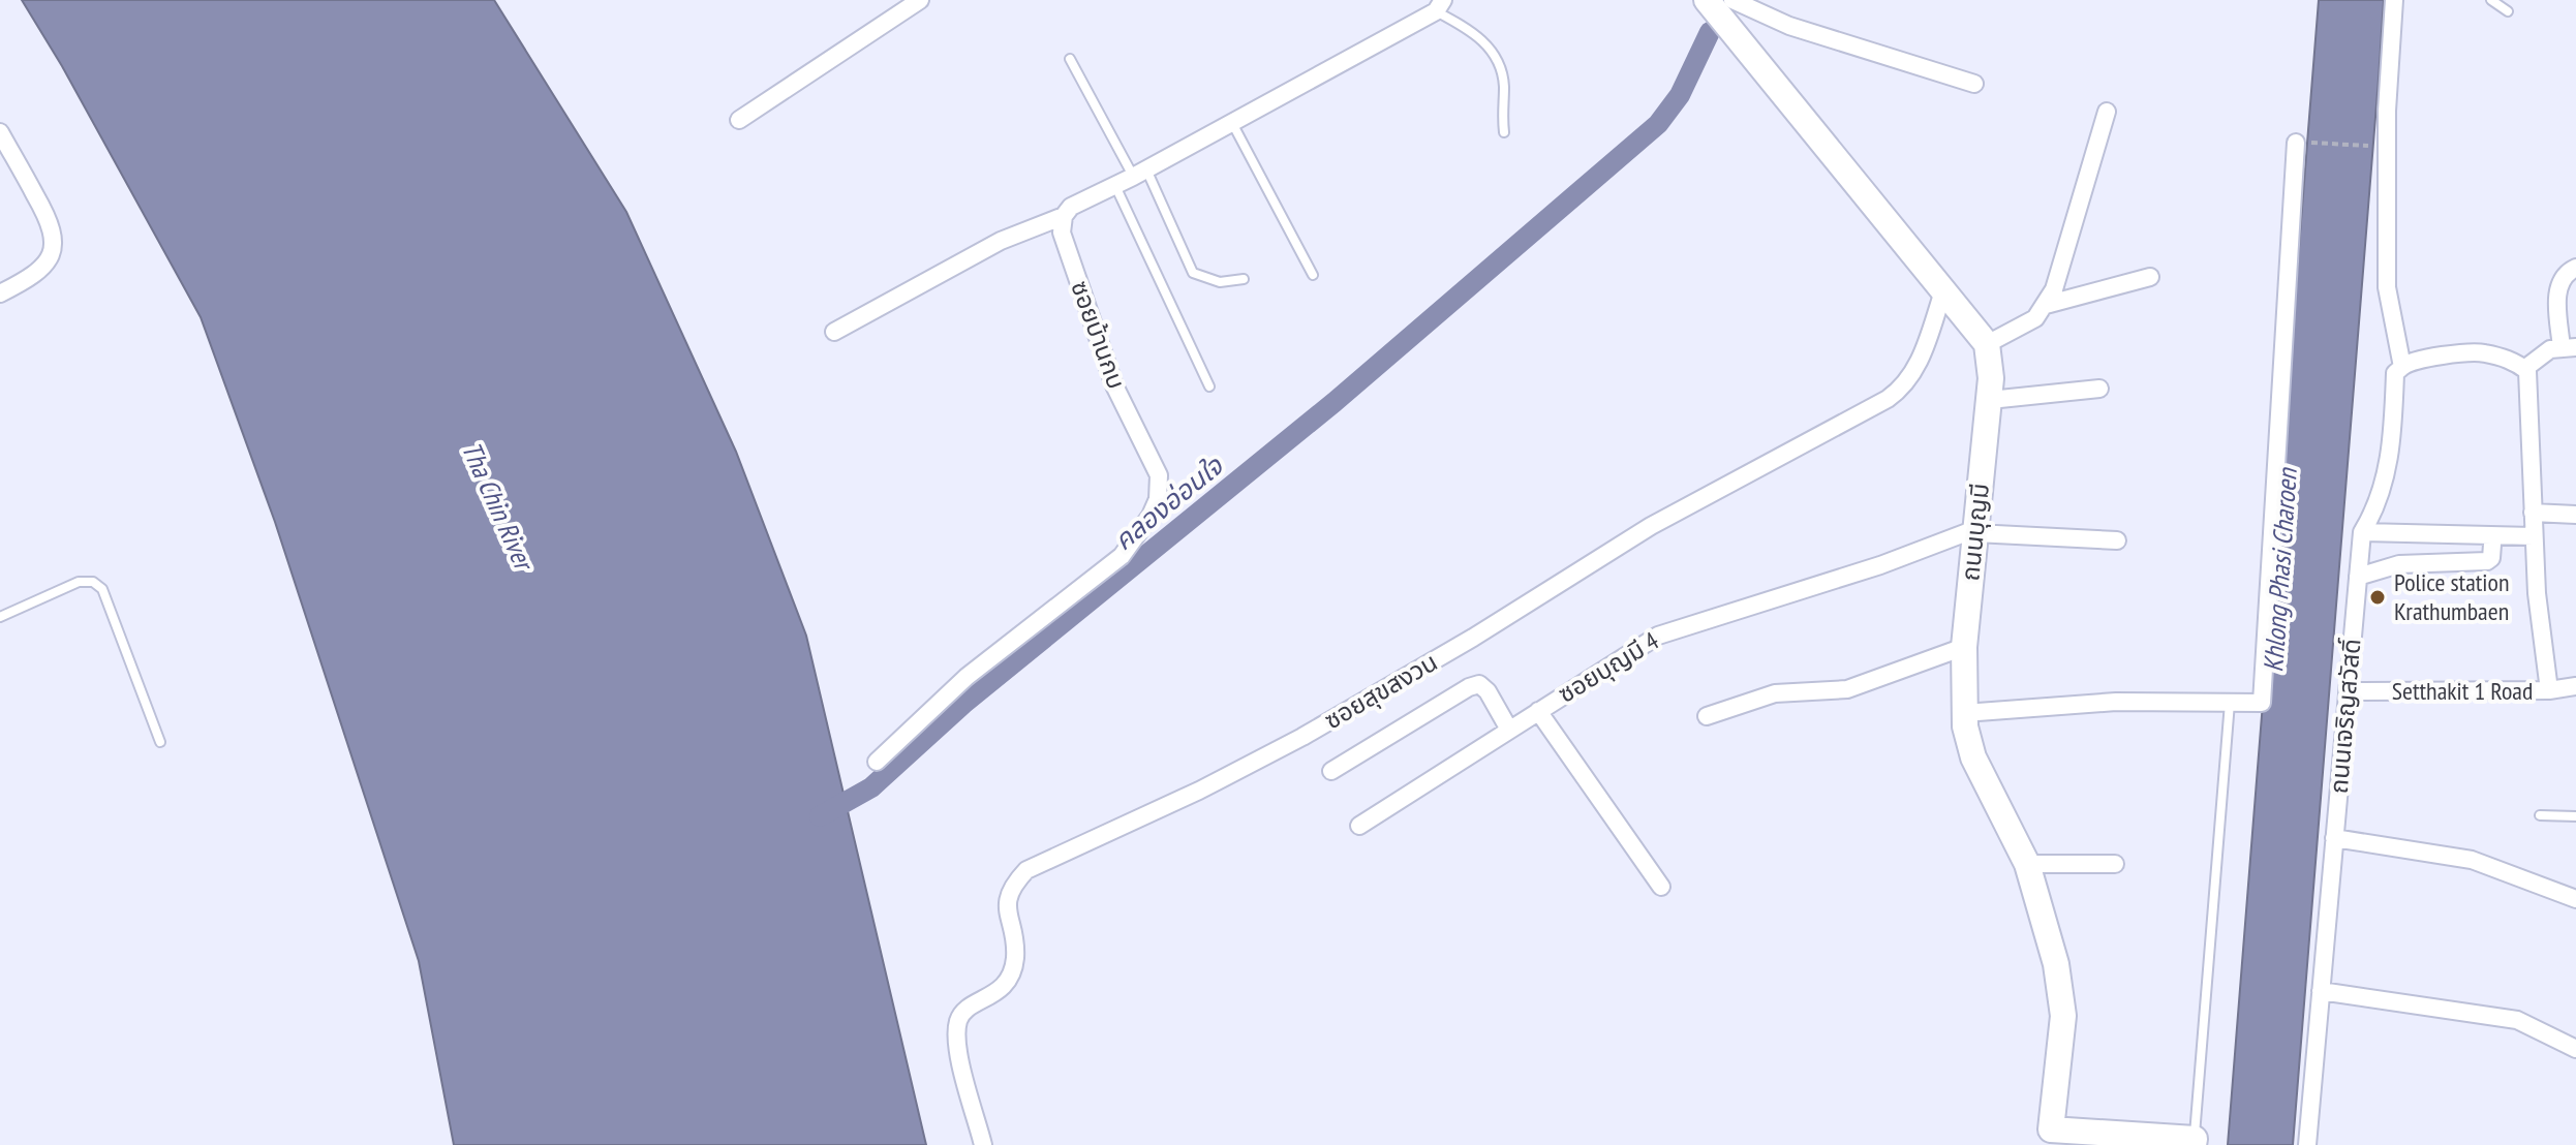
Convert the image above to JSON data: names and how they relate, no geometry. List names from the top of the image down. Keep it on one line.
{"streets":{"street":["ซอยบ้านกบ","ถนนบุญมี","ซอยบุญมี 4","ซอยสุขสงวน","Setthakit 1 Road","ถนนเจริญสวัสดิ์"]},"crossings":[["ถนนบุญมี","ซอยบุญมี 4"],["Setthakit 1 Road","ถนนเจริญสวัสดิ์"]],"water":["คลองอ่อนใจ","Tha Chin River","Khlong Phasi Charoen"],"places":["Police station Krathumbaen"]}
